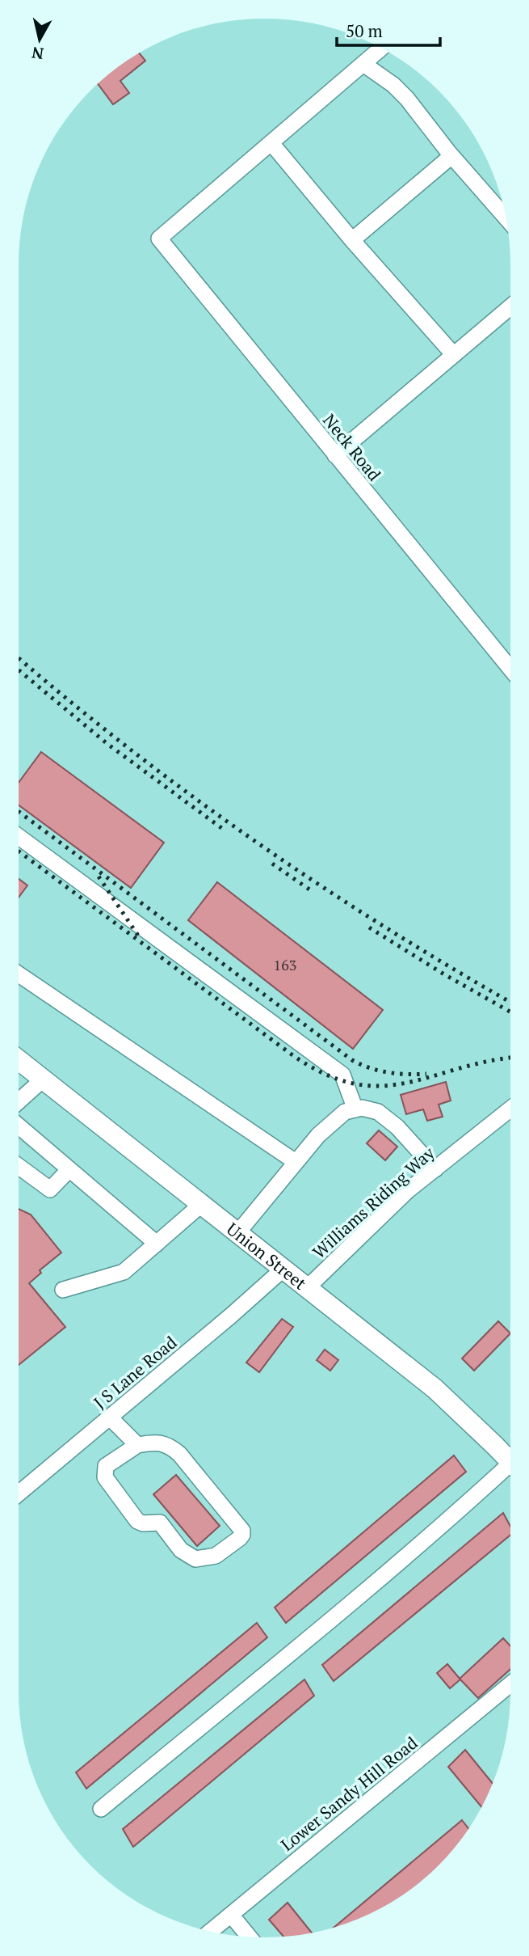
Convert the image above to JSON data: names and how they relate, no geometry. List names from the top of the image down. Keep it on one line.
{"streets":{"main road":["Union Street"],"street":["Neck Road","Williams Riding Way","J S Lane Road","Lower Sandy Hill Road"]},"crossings":[["Williams Riding Way","Union Street"],["Union Street","J S Lane Road"]],"house_numbers":["163"],"scale_bar":"50 m","north":"bottom"}
